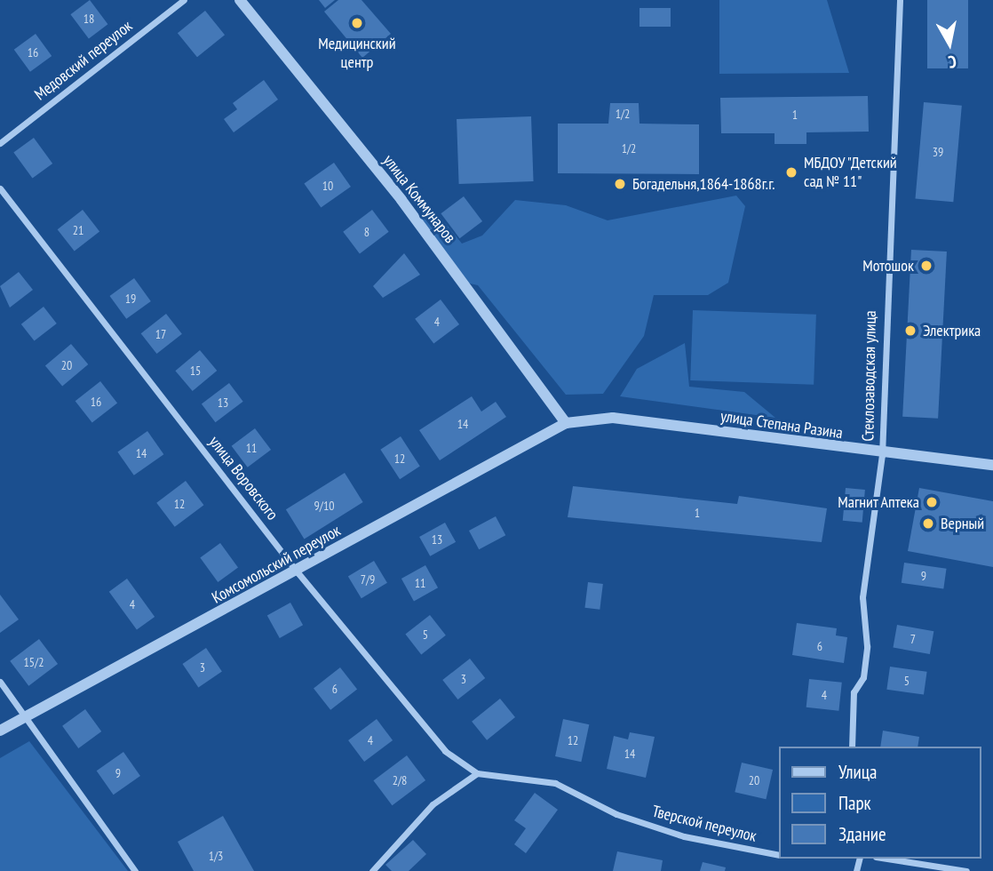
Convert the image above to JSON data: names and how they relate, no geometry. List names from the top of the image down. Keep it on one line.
{"streets":{"street":["Медовский переулок","улица Коммунаров","Стеклозаводская улица","улица Степана Разина","улица Воровского","Комсомольский переулок","Тверской переулок"]},"crossings":[["улица Коммунаров","улица Степана Разина"],["улица Коммунаров","Комсомольский переулок"],["Стеклозаводская улица","улица Степана Разина"],["улица Степана Разина","Комсомольский переулок"],["улица Воровского","Комсомольский переулок"],["улица Воровского","Тверской переулок"]],"places":["Медицинский центр","МБДОУ \"Детский сад № 11\"","Богадельня,1864-1868г.г.","Мотошок","Электрика","Магнит Аптека","Верный"],"house_numbers":["18","16","1/2","1","1/2","39","10","21","8","19","4","17","20","15","16","13","14","11","14","12","12","9/10","1","13","9","7/9","11","4","5","7","6","15/2","3","3","5","6","4","4","12","14","9","2/8","20","1/3"],"legend":["Улица","Парк","Здание"],"north":"bottom"}
